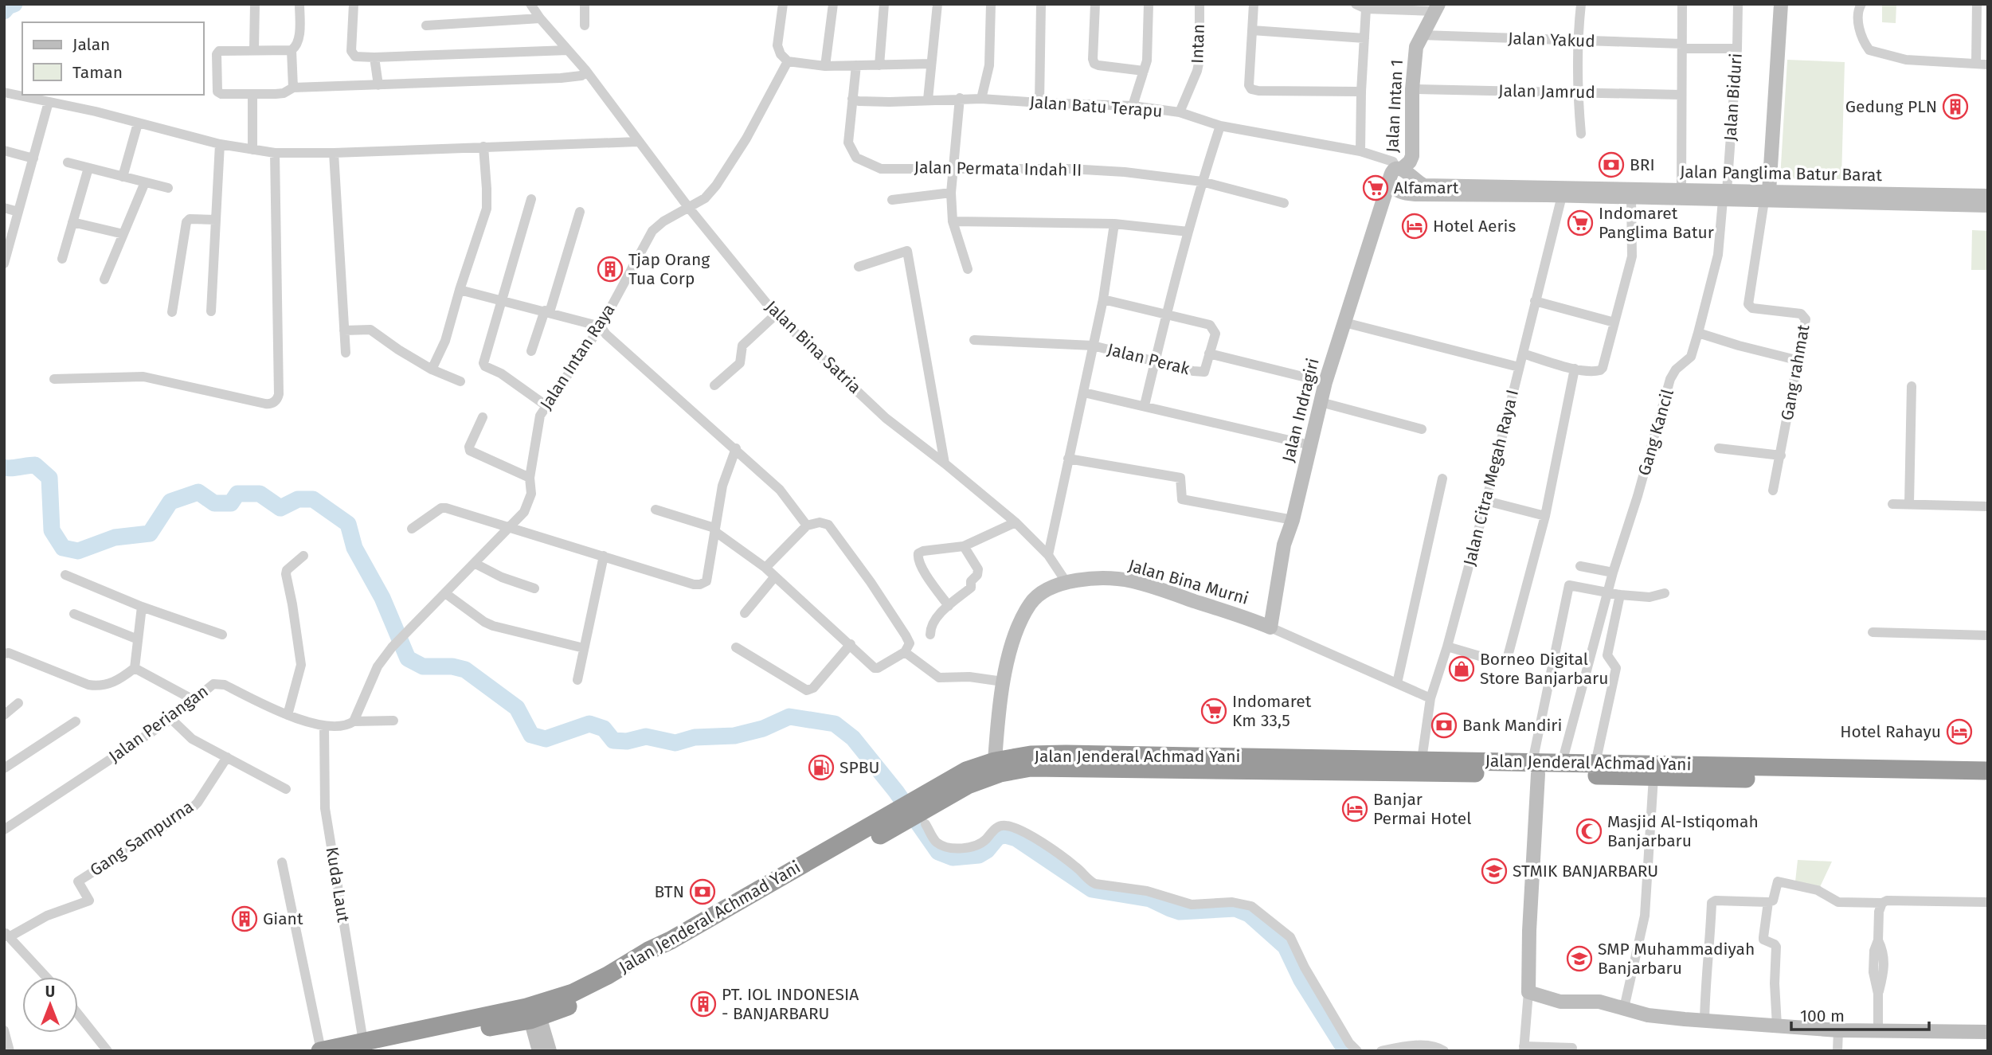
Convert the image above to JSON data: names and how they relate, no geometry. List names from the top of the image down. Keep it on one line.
{"streets":{"highway":["Jalan Jenderal Achmad Yani"],"street":["Jalan Yakud","Intan","Jalan Jamrud","Jalan Biduri","Jalan Intan 1","Jalan Batu Terapu","Jalan Permata Indah II","Jalan Panglima Batur Barat","Jalan Bina Satria","Jalan Intan Raya","Jalan Perak","Gang rahmat","Jalan Indragiri","Gang Kancil","Jalan Citra Megah Raya I","Jalan Bina Murni","Jalan Periangan","Gang Sampurna","Kuda Laut"]},"crossings":[["Jalan Yakud","Jalan Biduri"],["Jalan Yakud","Jalan Intan 1"],["Intan","Jalan Batu Terapu"],["Jalan Jamrud","Jalan Intan 1"],["Jalan Biduri","Jalan Panglima Batur Barat"],["Jalan Biduri","Gang Kancil"],["Jalan Intan 1","Jalan Batu Terapu"],["Jalan Intan 1","Jalan Panglima Batur Barat"],["Jalan Intan 1","Jalan Indragiri"],["Jalan Batu Terapu","Jalan Permata Indah II"],["Jalan Batu Terapu","Jalan Panglima Batur Barat"],["Jalan Batu Terapu","Jalan Indragiri"],["Jalan Panglima Batur Barat","Gang rahmat"],["Jalan Panglima Batur Barat","Jalan Indragiri"],["Jalan Panglima Batur Barat","Gang Kancil"],["Jalan Panglima Batur Barat","Jalan Citra Megah Raya I"],["Jalan Bina Satria","Jalan Intan Raya"],["Jalan Bina Satria","Jalan Bina Murni"],["Jalan Indragiri","Jalan Bina Murni"],["Gang Kancil","Jalan Jenderal Achmad Yani"],["Jalan Citra Megah Raya I","Jalan Jenderal Achmad Yani"],["Jalan Bina Murni","Jalan Jenderal Achmad Yani"],["Jalan Periangan","Kuda Laut"],["Jalan Jenderal Achmad Yani","Kuda Laut"]],"places":{"building":["Gedung PLN","Tjap Orang Tua Corp","Giant","PT. IOL INDONESIA - BANJARBARU"],"bank":["BRI","Bank Mandiri","BTN"],"supermarket":["Alfamart","Indomaret Panglima Batur","Indomaret Km 33,5"],"hotel":["Hotel Aeris","Hotel Rahayu","Banjar Permai Hotel"],"shop":["Borneo Digital Store Banjarbaru"],"fuel station":["SPBU"],"mosque":["Masjid Al-Istiqomah Banjarbaru"],"school or university":["STMIK BANJARBARU","SMP Muhammadiyah Banjarbaru"]},"legend":["Jalan","Taman"],"scale_bar":"100 m","north":"top"}
